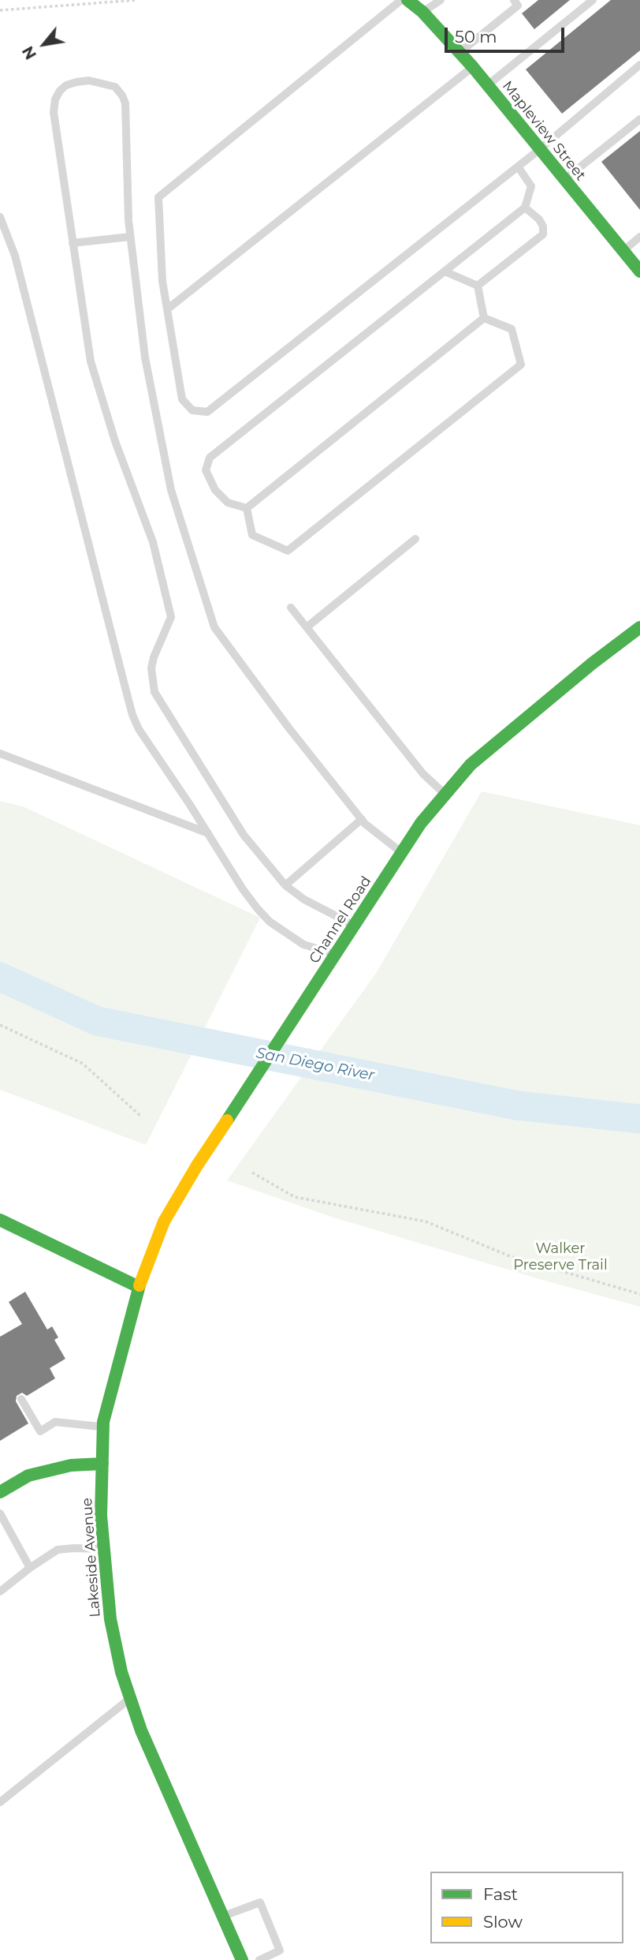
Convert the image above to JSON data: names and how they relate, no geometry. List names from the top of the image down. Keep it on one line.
{"streets":{"main road":["Mapleview Street","Channel Road","Lakeside Avenue"]},"crossings":[["Channel Road","Lakeside Avenue"]],"water":["San Diego River"],"parks":["Walker Preserve Trail"],"legend":["Fast","Slow"],"scale_bar":"50 m","north":"bottom left"}
